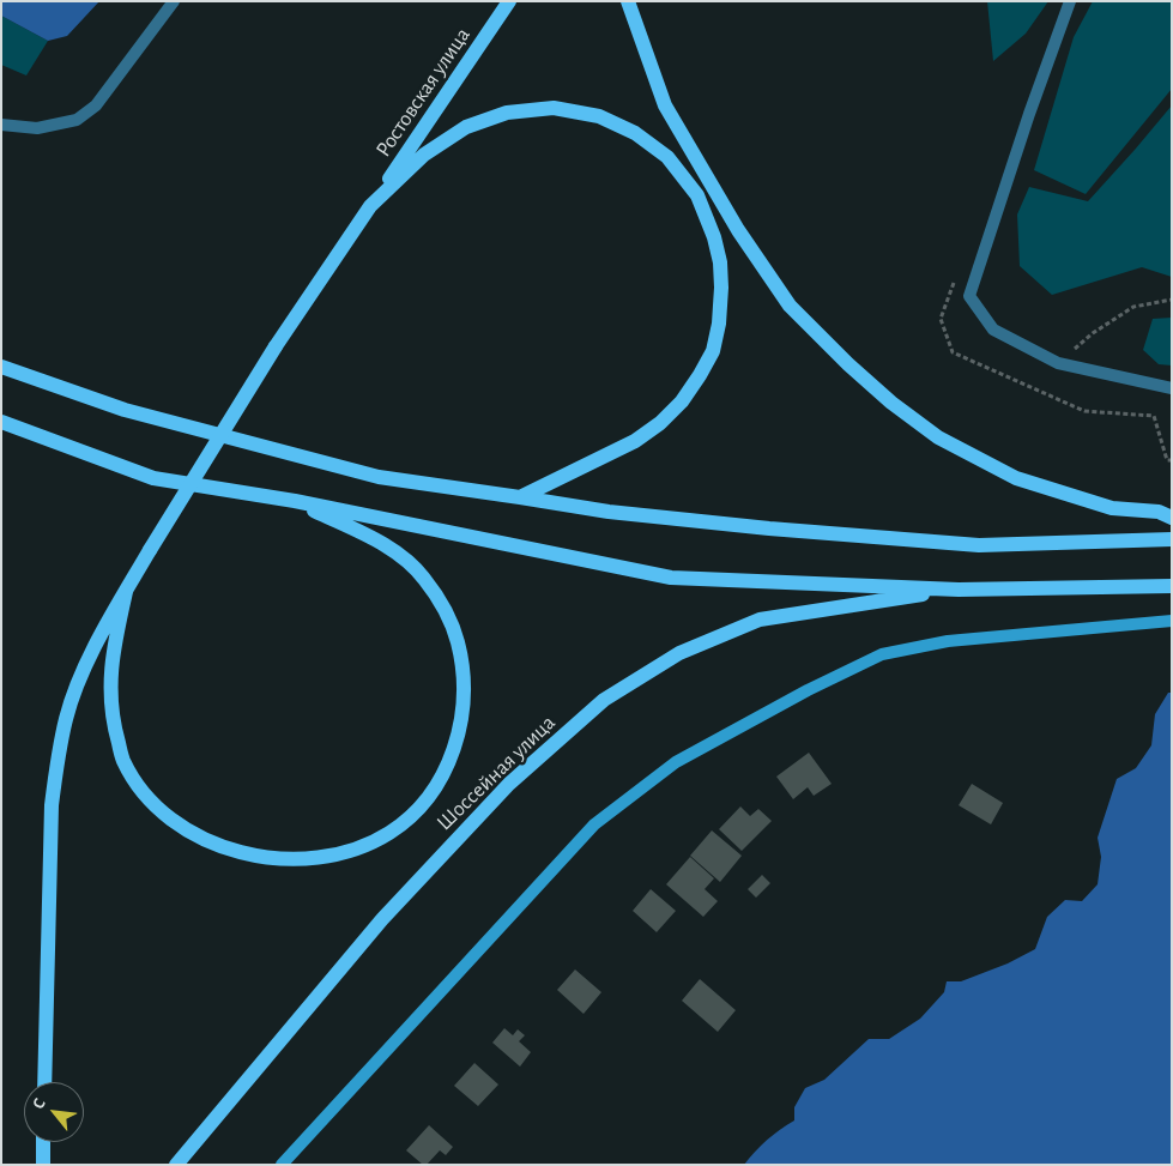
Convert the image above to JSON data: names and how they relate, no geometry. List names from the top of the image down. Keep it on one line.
{"streets":{"main road":["Ростовская улица","Шоссейная улица"]},"north":"top left"}
